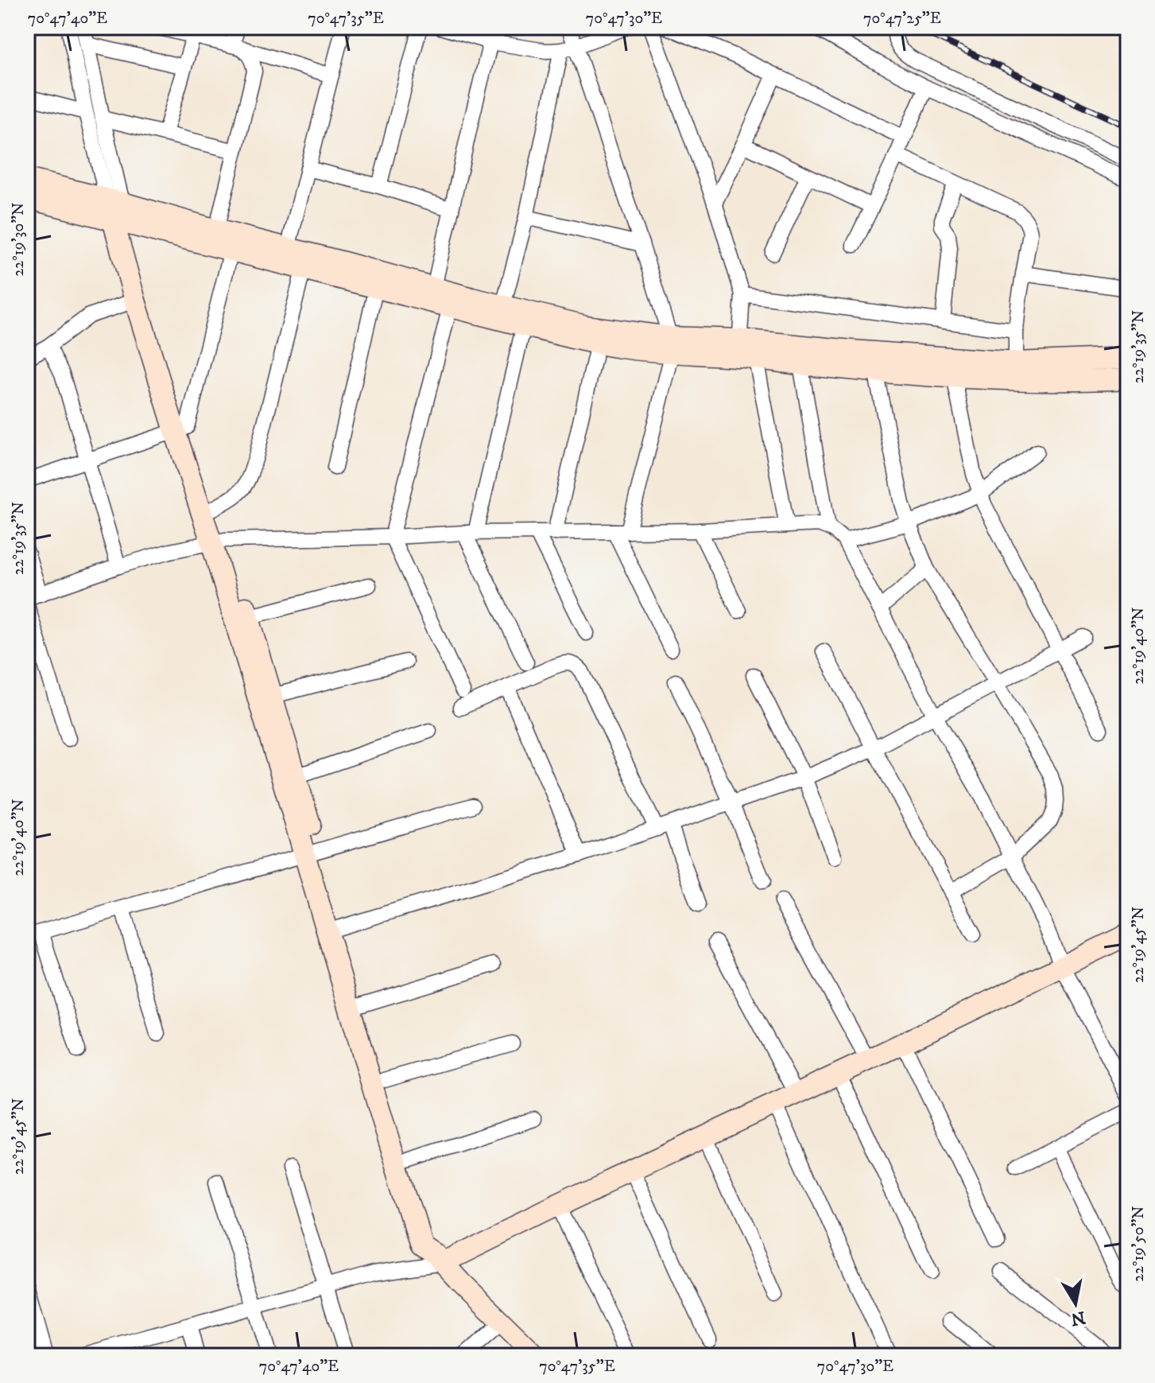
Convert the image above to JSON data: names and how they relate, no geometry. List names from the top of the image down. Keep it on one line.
{"north":"bottom","coordinates":["70°47'40\"E","70°47'35\"E","70°47'30\"E","70°47'25\"E","22°19'30\"N","22°19'35\"N","22°19'40\"N","22°19'45\"N","22°19'50\"N"]}
